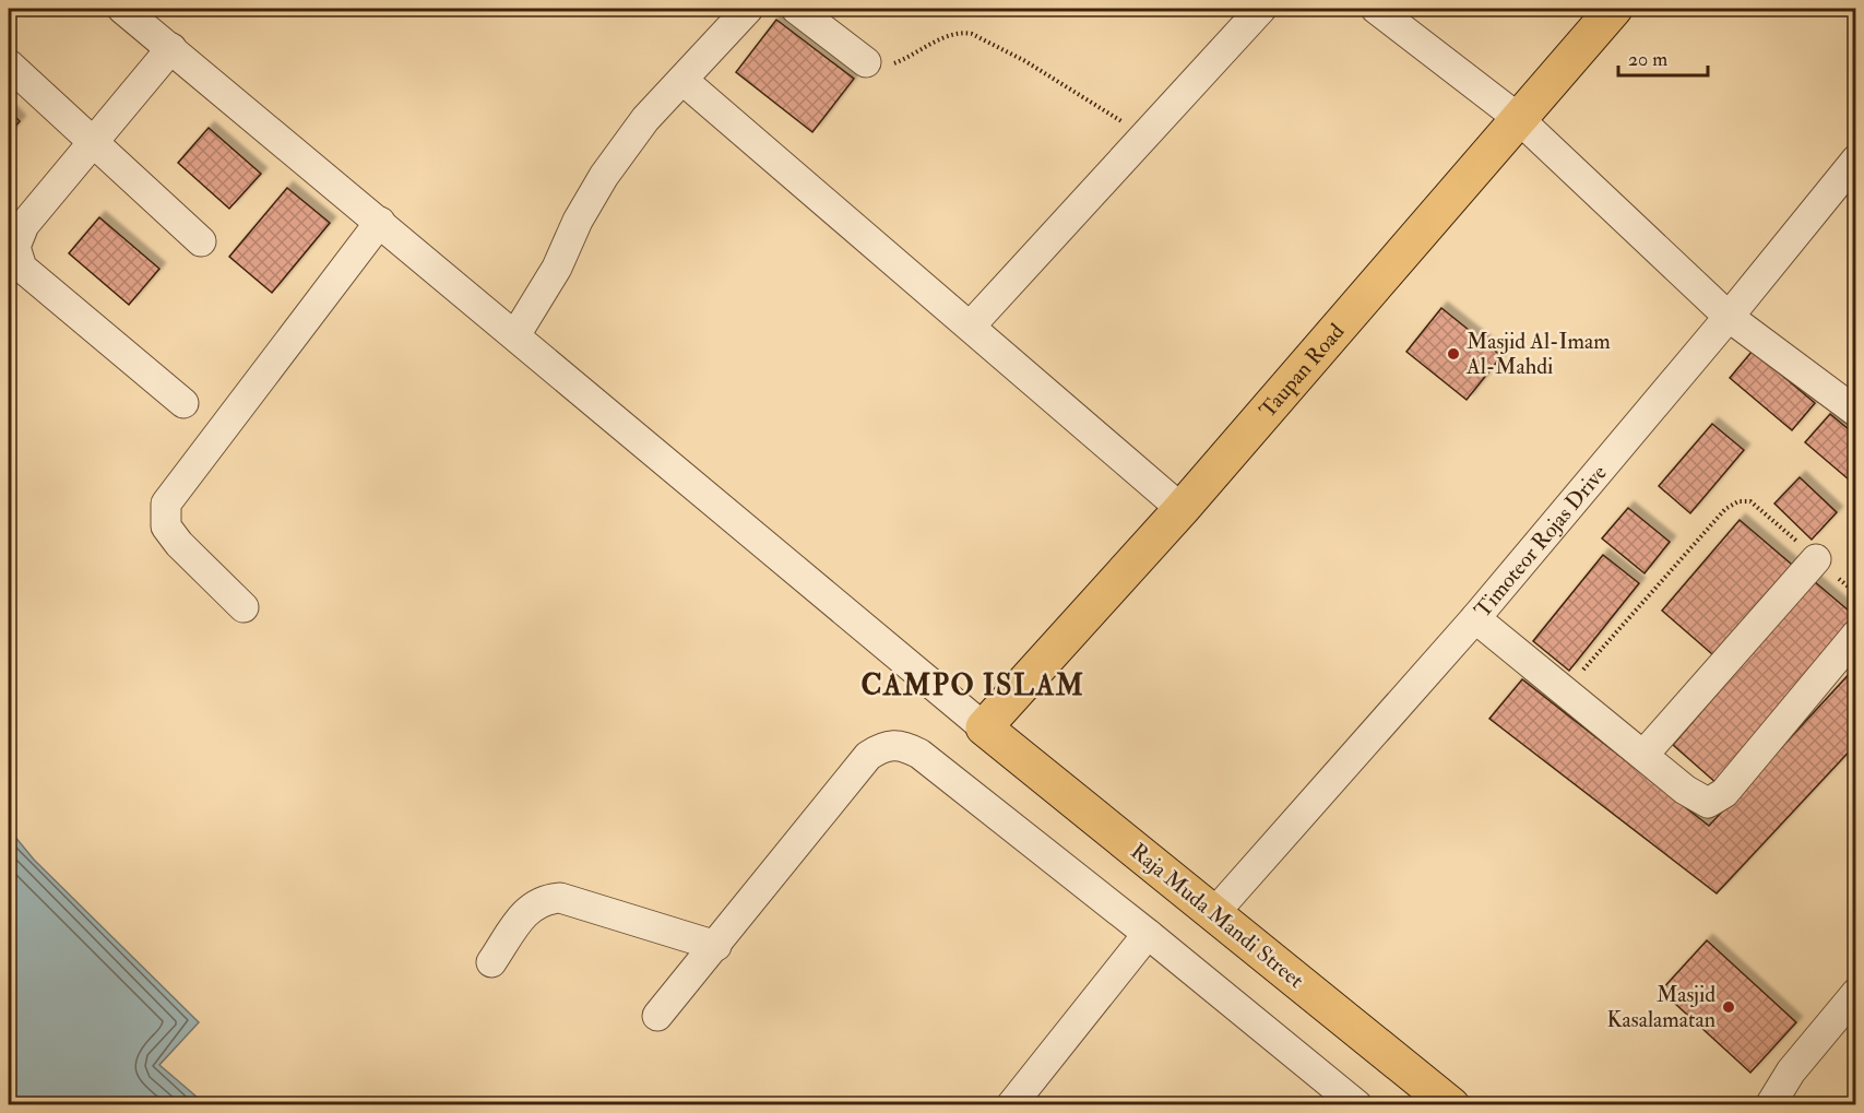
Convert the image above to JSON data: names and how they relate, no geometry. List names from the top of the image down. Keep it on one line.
{"streets":{"main road":["Taupan Road","Raja Muda Mandi Street"],"street":["Timoteor Rojas Drive"]},"crossings":[["Taupan Road","Raja Muda Mandi Street"],["Timoteor Rojas Drive","Raja Muda Mandi Street"]],"districts":["CAMPO ISLAM"],"places":["Masjid Al-Imam Al-Mahdi","Masjid Kasalamatan"],"scale_bar":"20 m"}
